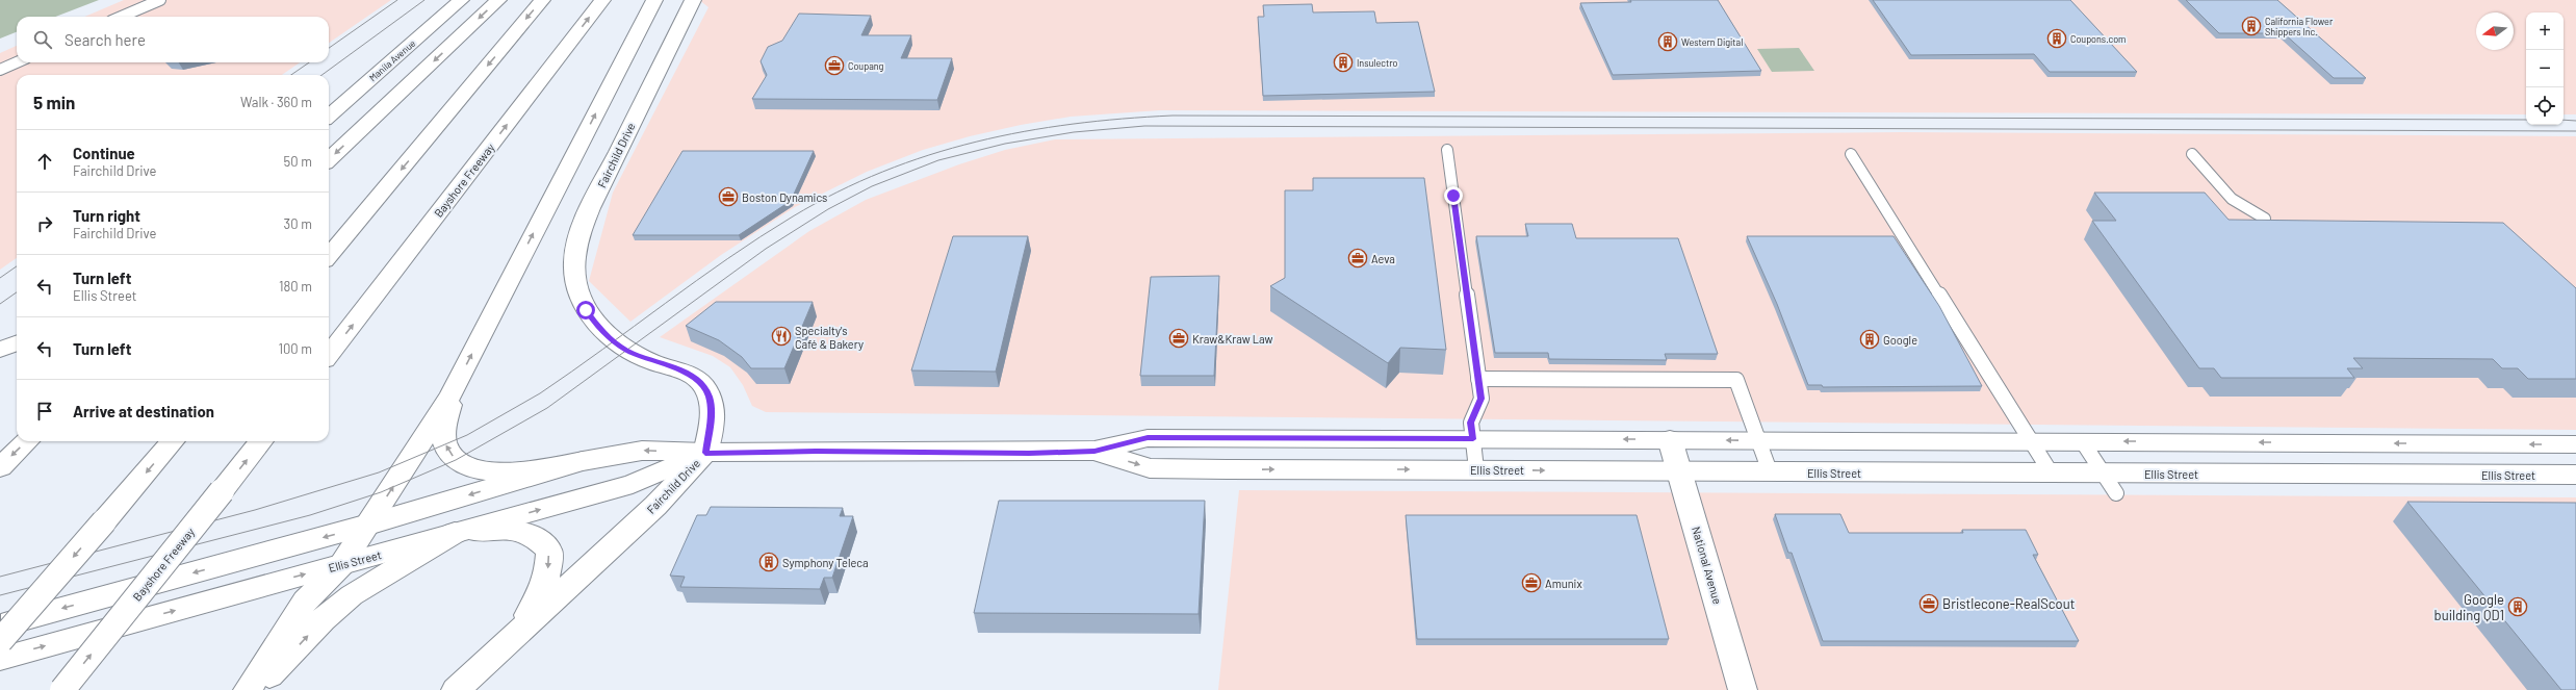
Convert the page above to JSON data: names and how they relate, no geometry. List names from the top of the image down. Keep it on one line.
{"streets":{"main road":["Manila Avenue","Fairchild Drive","Bayshore Freeway","Ellis Street","National Avenue"]},"crossings":[["Fairchild Drive","Ellis Street"],["Ellis Street","National Avenue"]],"places":{"building":["California Flower Shippers Inc.","Coupons.com","Western Digital","Insulectro","Google","Symphony Teleca","Google building QD1"],"office":["Coupang","Boston Dynamics","Aeva","Kraw&Kraw Law","Amunix","Bristlecone-RealScout"],"restaurant":["Specialty's Café & Bakery"]},"north":"left","page":{"map_buttons":["+","−"],"search":"Search here","heading":["5 min","Walk · 360 m"],"list":[["Continue","Fairchild Drive","50 m"],["Turn right","Fairchild Drive","30 m"],["Turn left","Ellis Street","180 m"],["Turn left","100 m"],"Arrive at destination"]}}
